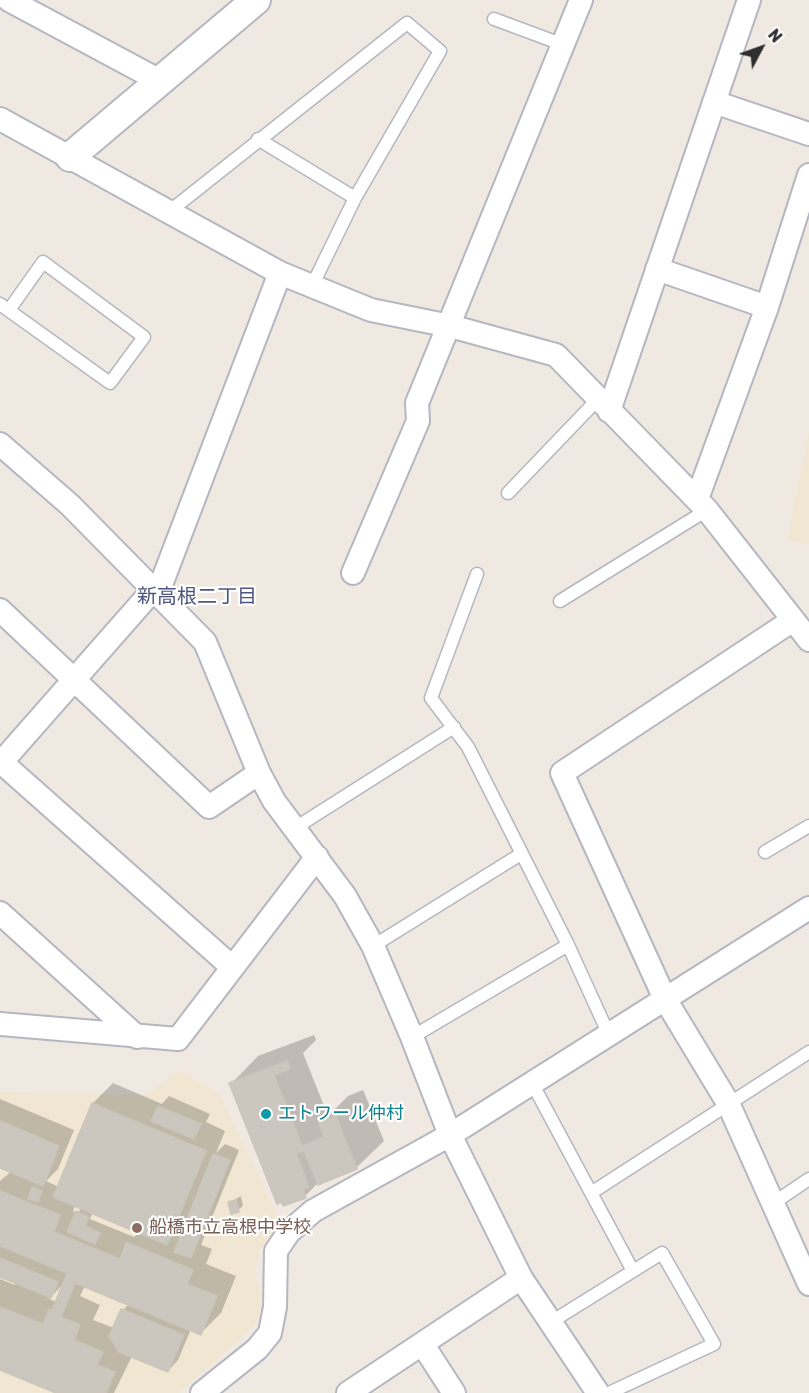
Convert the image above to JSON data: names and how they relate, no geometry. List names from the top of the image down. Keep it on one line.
{"districts":["新高根二丁目"],"places":["エトワール仲村","船橋市立高根中学校"],"north":"top right"}
